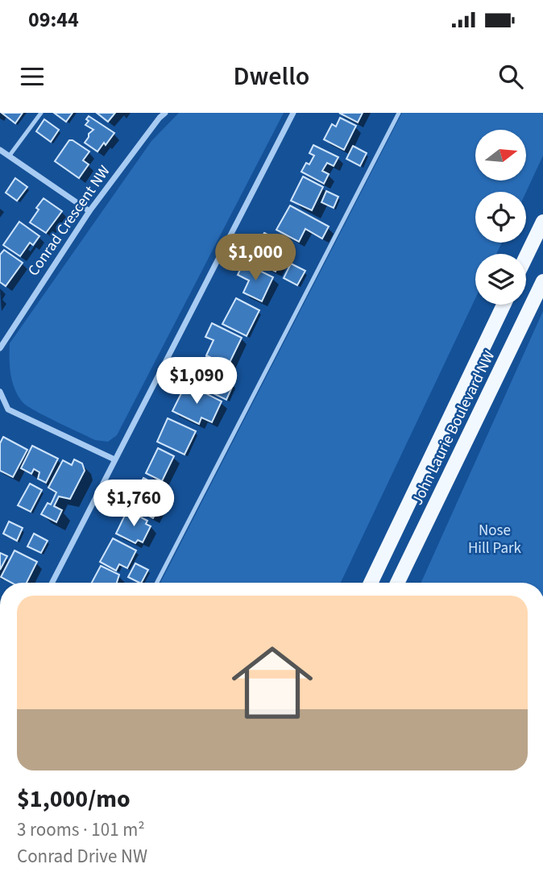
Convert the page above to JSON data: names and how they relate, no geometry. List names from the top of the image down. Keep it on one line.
{"streets":{"main road":["John Laurie Boulevard NW"],"street":["Conrad Crescent NW"]},"parks":["Nose Hill Park"],"north":"right","page":{"status":"09:44","header":"Dwello","price":["$1,000","$1,090","$1,760"],"list":[{"name":"$1,000/mo","note":"3 rooms · 101 m² · Conrad Drive NW"}]}}
